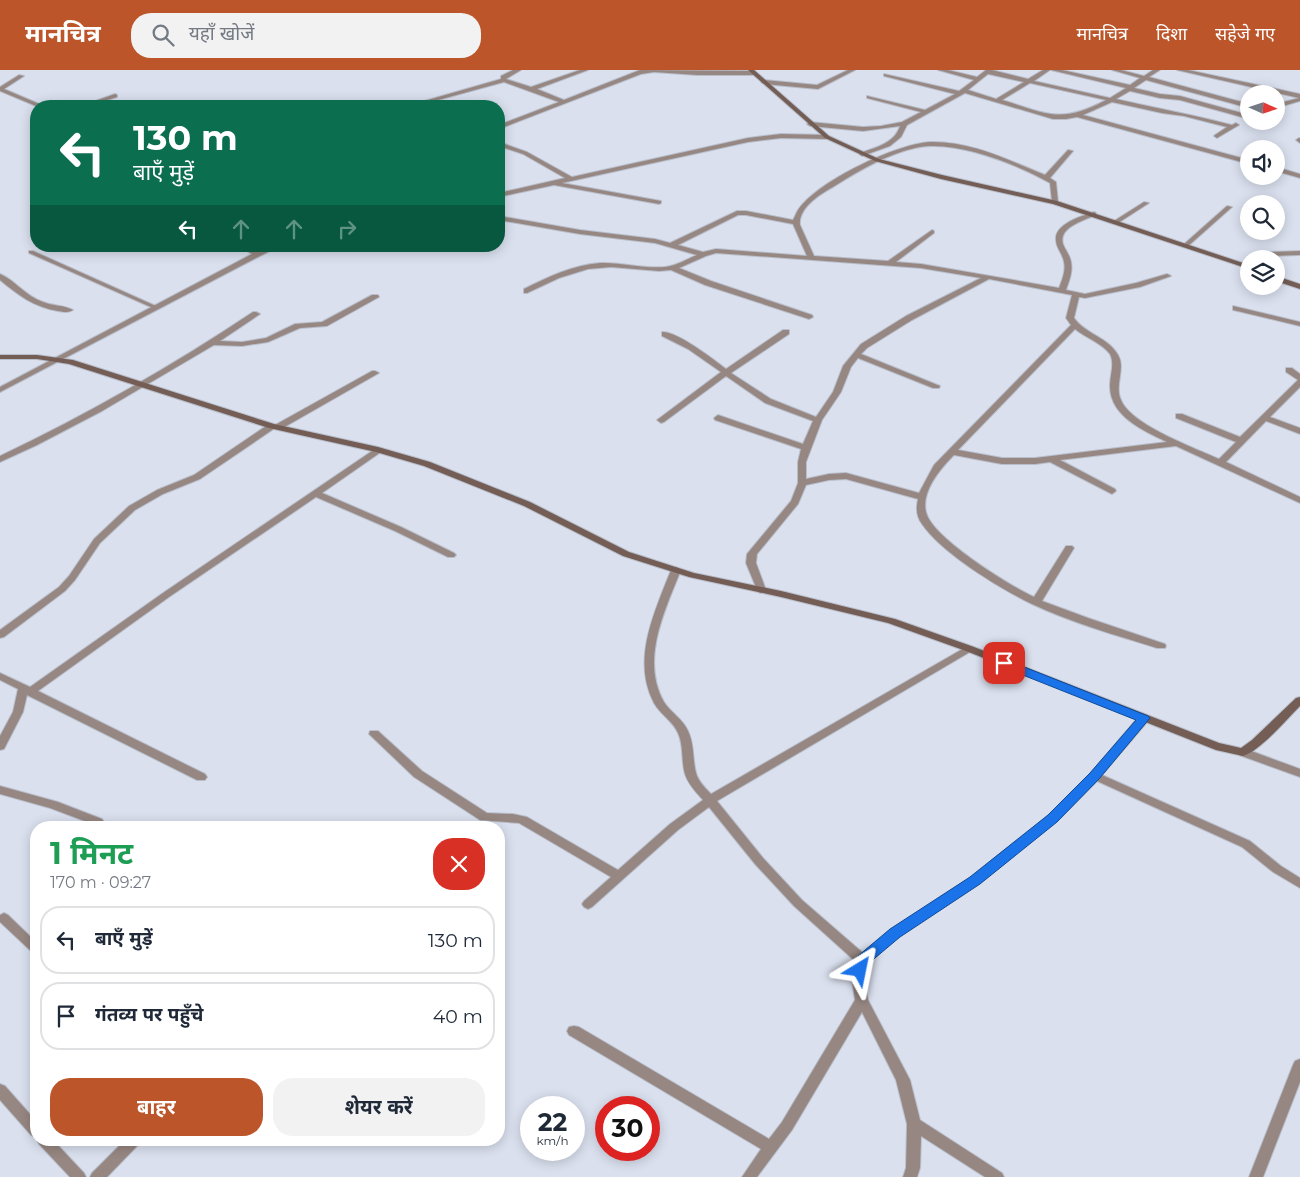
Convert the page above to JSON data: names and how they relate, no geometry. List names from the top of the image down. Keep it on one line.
{"north":"right","page":{"header":"मानचित्र","search":"यहाँ खोजें","nav":["मानचित्र","दिशा","सहेजे गए"],"turn":["130 m","बाएँ मुड़ें"],"heading":["1 मिनट","170 m · 09:27"],"list":[{"name":"बाएँ मुड़ें","value":"130 m"},{"name":"गंतव्य पर पहुँचे","value":"40 m"}],"buttons":["बाहर","शेयर करें"],"speed":"22 km/h","limit":"30"}}
